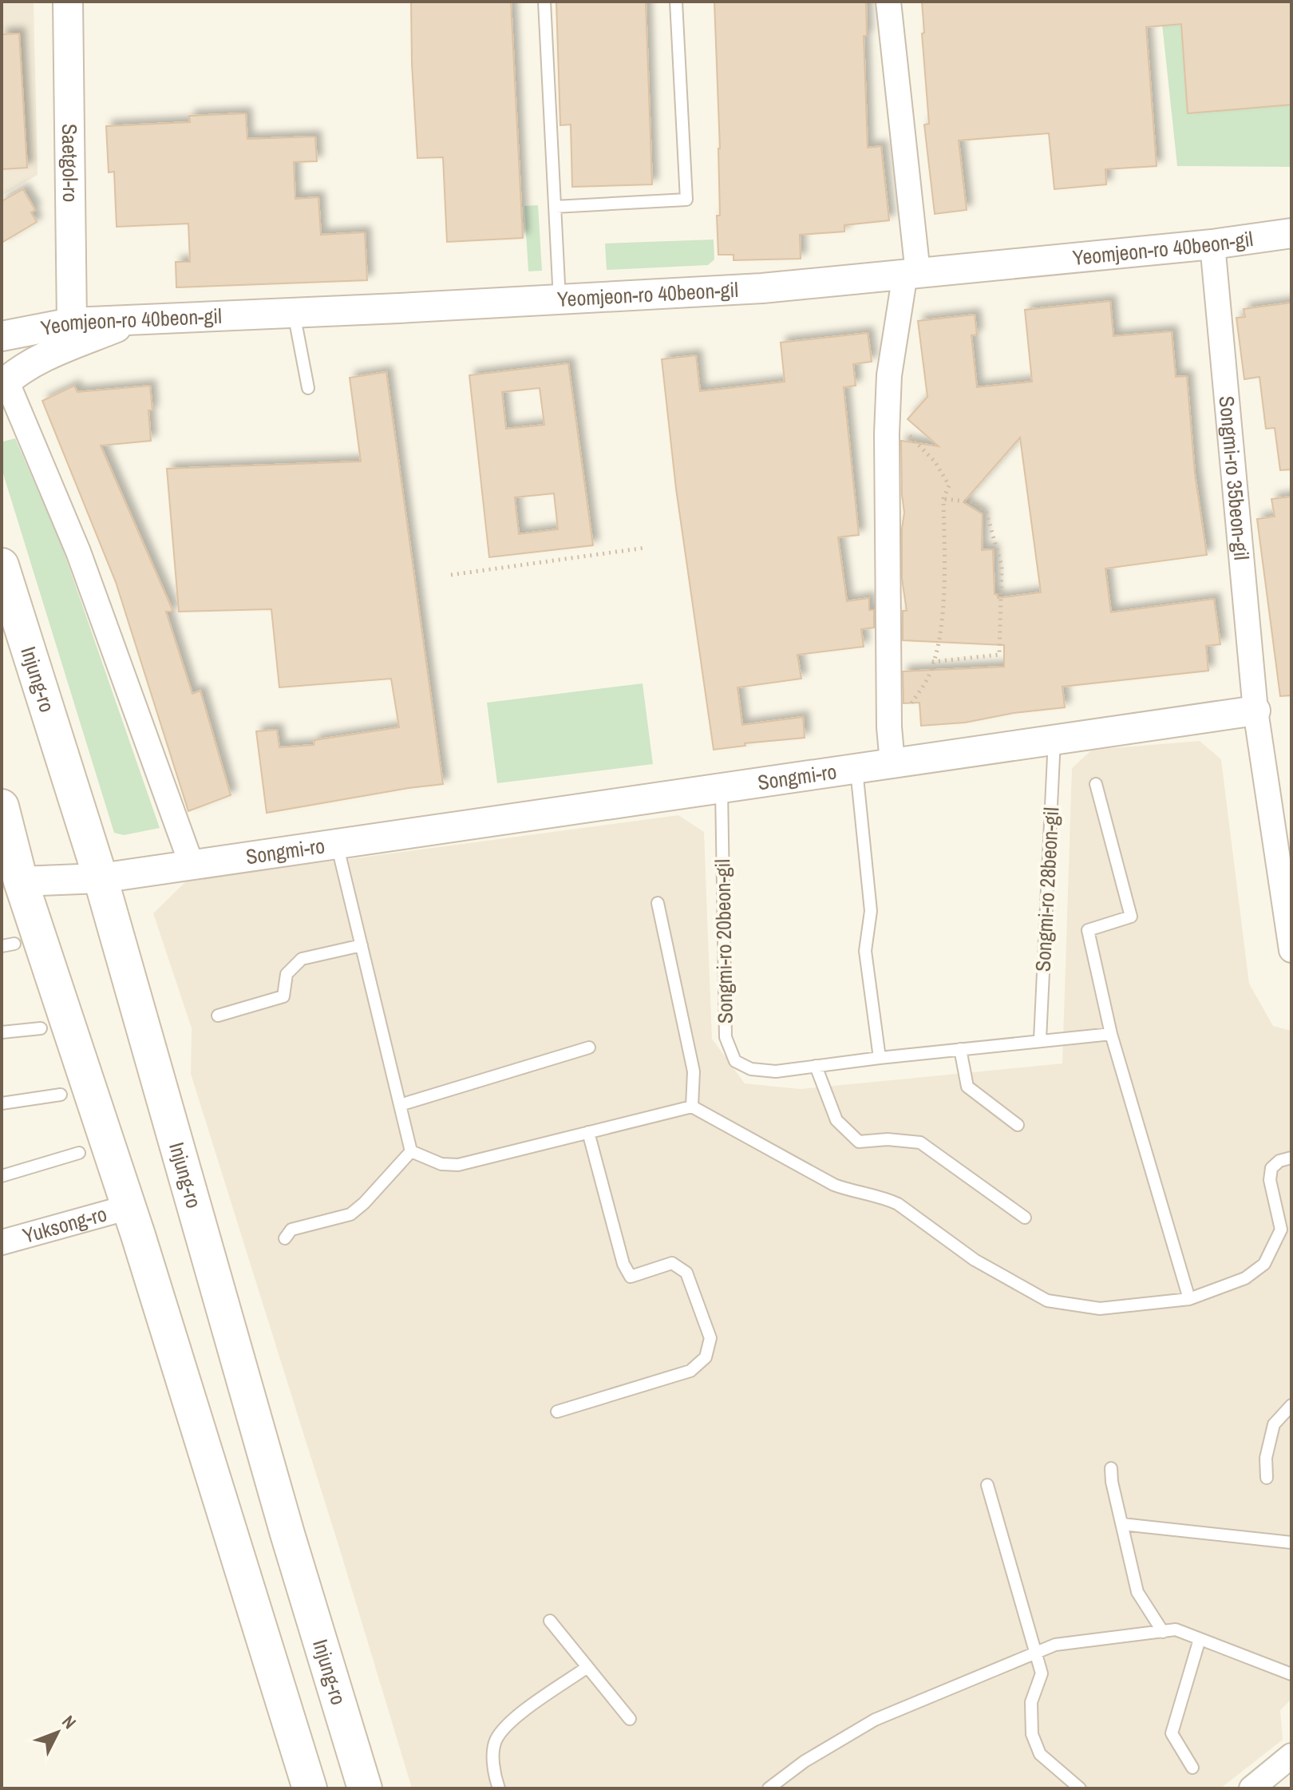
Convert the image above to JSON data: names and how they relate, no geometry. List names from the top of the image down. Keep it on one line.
{"streets":{"main road":["Injung-ro"],"street":["Saetgol-ro","Yeomjeon-ro 40beon-gil","Songmi-ro 35beon-gil","Songmi-ro","Yuksong-ro"],"lane":["Songmi-ro 28beon-gil","Songmi-ro 20beon-gil"]},"crossings":[["Saetgol-ro","Yeomjeon-ro 40beon-gil"],["Yeomjeon-ro 40beon-gil","Songmi-ro 35beon-gil"],["Songmi-ro 35beon-gil","Songmi-ro"],["Injung-ro","Songmi-ro"],["Songmi-ro","Songmi-ro 28beon-gil"],["Songmi-ro","Songmi-ro 20beon-gil"],["Songmi-ro 28beon-gil","Songmi-ro 20beon-gil"]],"north":"top right"}
